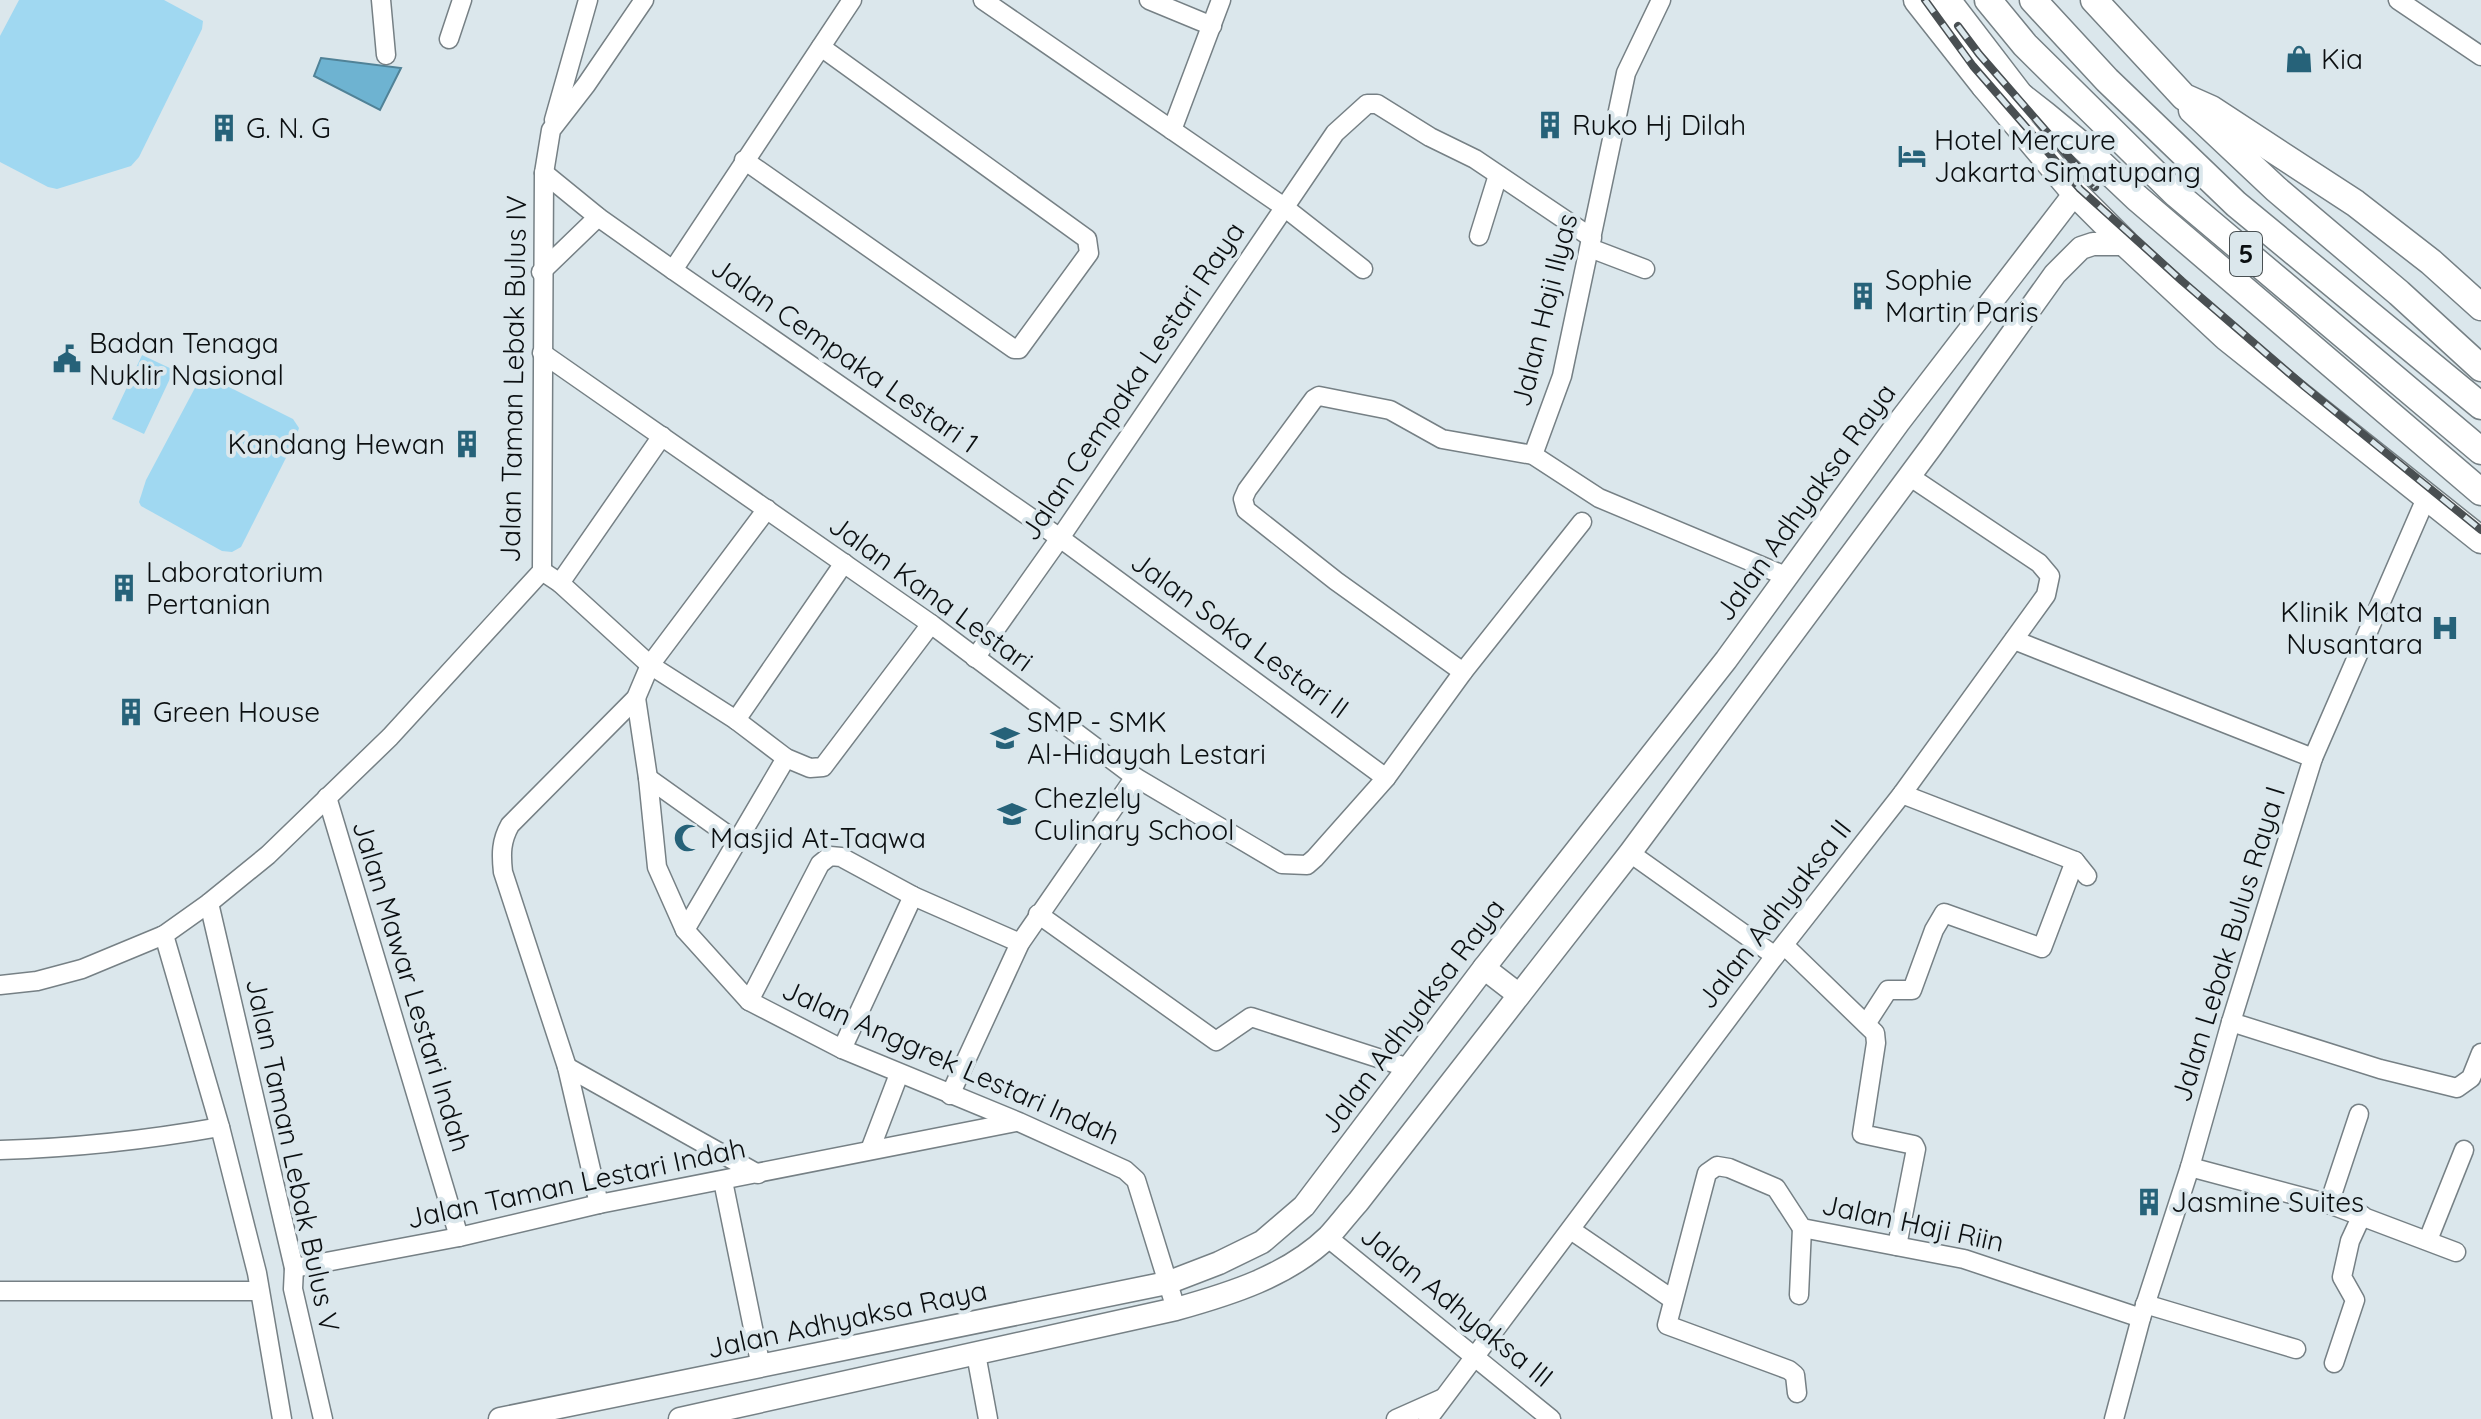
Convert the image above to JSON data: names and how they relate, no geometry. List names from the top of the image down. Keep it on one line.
{"streets":{"highway":["5"],"main road":["Jalan Adhyaksa Raya"],"street":["Jalan Haji Ilyas","Jalan Cempaka Lestari 1","Jalan Taman Lebak Bulus IV","Jalan Cempaka Lestari Raya","Jalan Kana Lestari","Jalan Soka Lestari II","Jalan Adhyaksa II","Jalan Lebak Bulus Raya I","Jalan Mawar Lestari Indah","Jalan Anggrek Lestari Indah","Jalan Taman Lebak Bulus V","Jalan Taman Lestari Indah","Jalan Haji Riin","Jalan Adhyaksa III"]},"crossings":[["Jalan Cempaka Lestari 1","Jalan Taman Lebak Bulus IV"],["Jalan Cempaka Lestari 1","Jalan Cempaka Lestari Raya"],["Jalan Cempaka Lestari 1","Jalan Soka Lestari II"],["Jalan Taman Lebak Bulus IV","Jalan Kana Lestari"],["Jalan Taman Lebak Bulus IV","Jalan Mawar Lestari Indah"],["Jalan Taman Lebak Bulus IV","Jalan Taman Lebak Bulus V"],["Jalan Cempaka Lestari Raya","Jalan Kana Lestari"],["Jalan Cempaka Lestari Raya","Jalan Soka Lestari II"],["Jalan Adhyaksa Raya","Jalan Anggrek Lestari Indah"],["Jalan Kana Lestari","Jalan Soka Lestari II"],["Jalan Adhyaksa II","Jalan Adhyaksa III"],["Jalan Lebak Bulus Raya I","Jalan Haji Riin"],["Jalan Mawar Lestari Indah","Jalan Taman Lestari Indah"],["Jalan Anggrek Lestari Indah","Jalan Taman Lestari Indah"],["Jalan Taman Lebak Bulus V","Jalan Taman Lestari Indah"]],"places":{"shop":["Kia"],"building":["Ruko Hj Dilah","G. N. G","Sophie Martin Paris","Kandang Hewan","Laboratorium Pertanian","Green House","Jasmine Suites"],"hotel":["Hotel Mercure Jakarta Simatupang"],"public building":["Badan Tenaga Nuklir Nasional"],"hospital":["Klinik Mata Nusantara"],"school or university":["SMP - SMK Al-Hidayah Lestari","Chezlely Culinary School"],"mosque":["Masjid At-Taqwa"]}}
